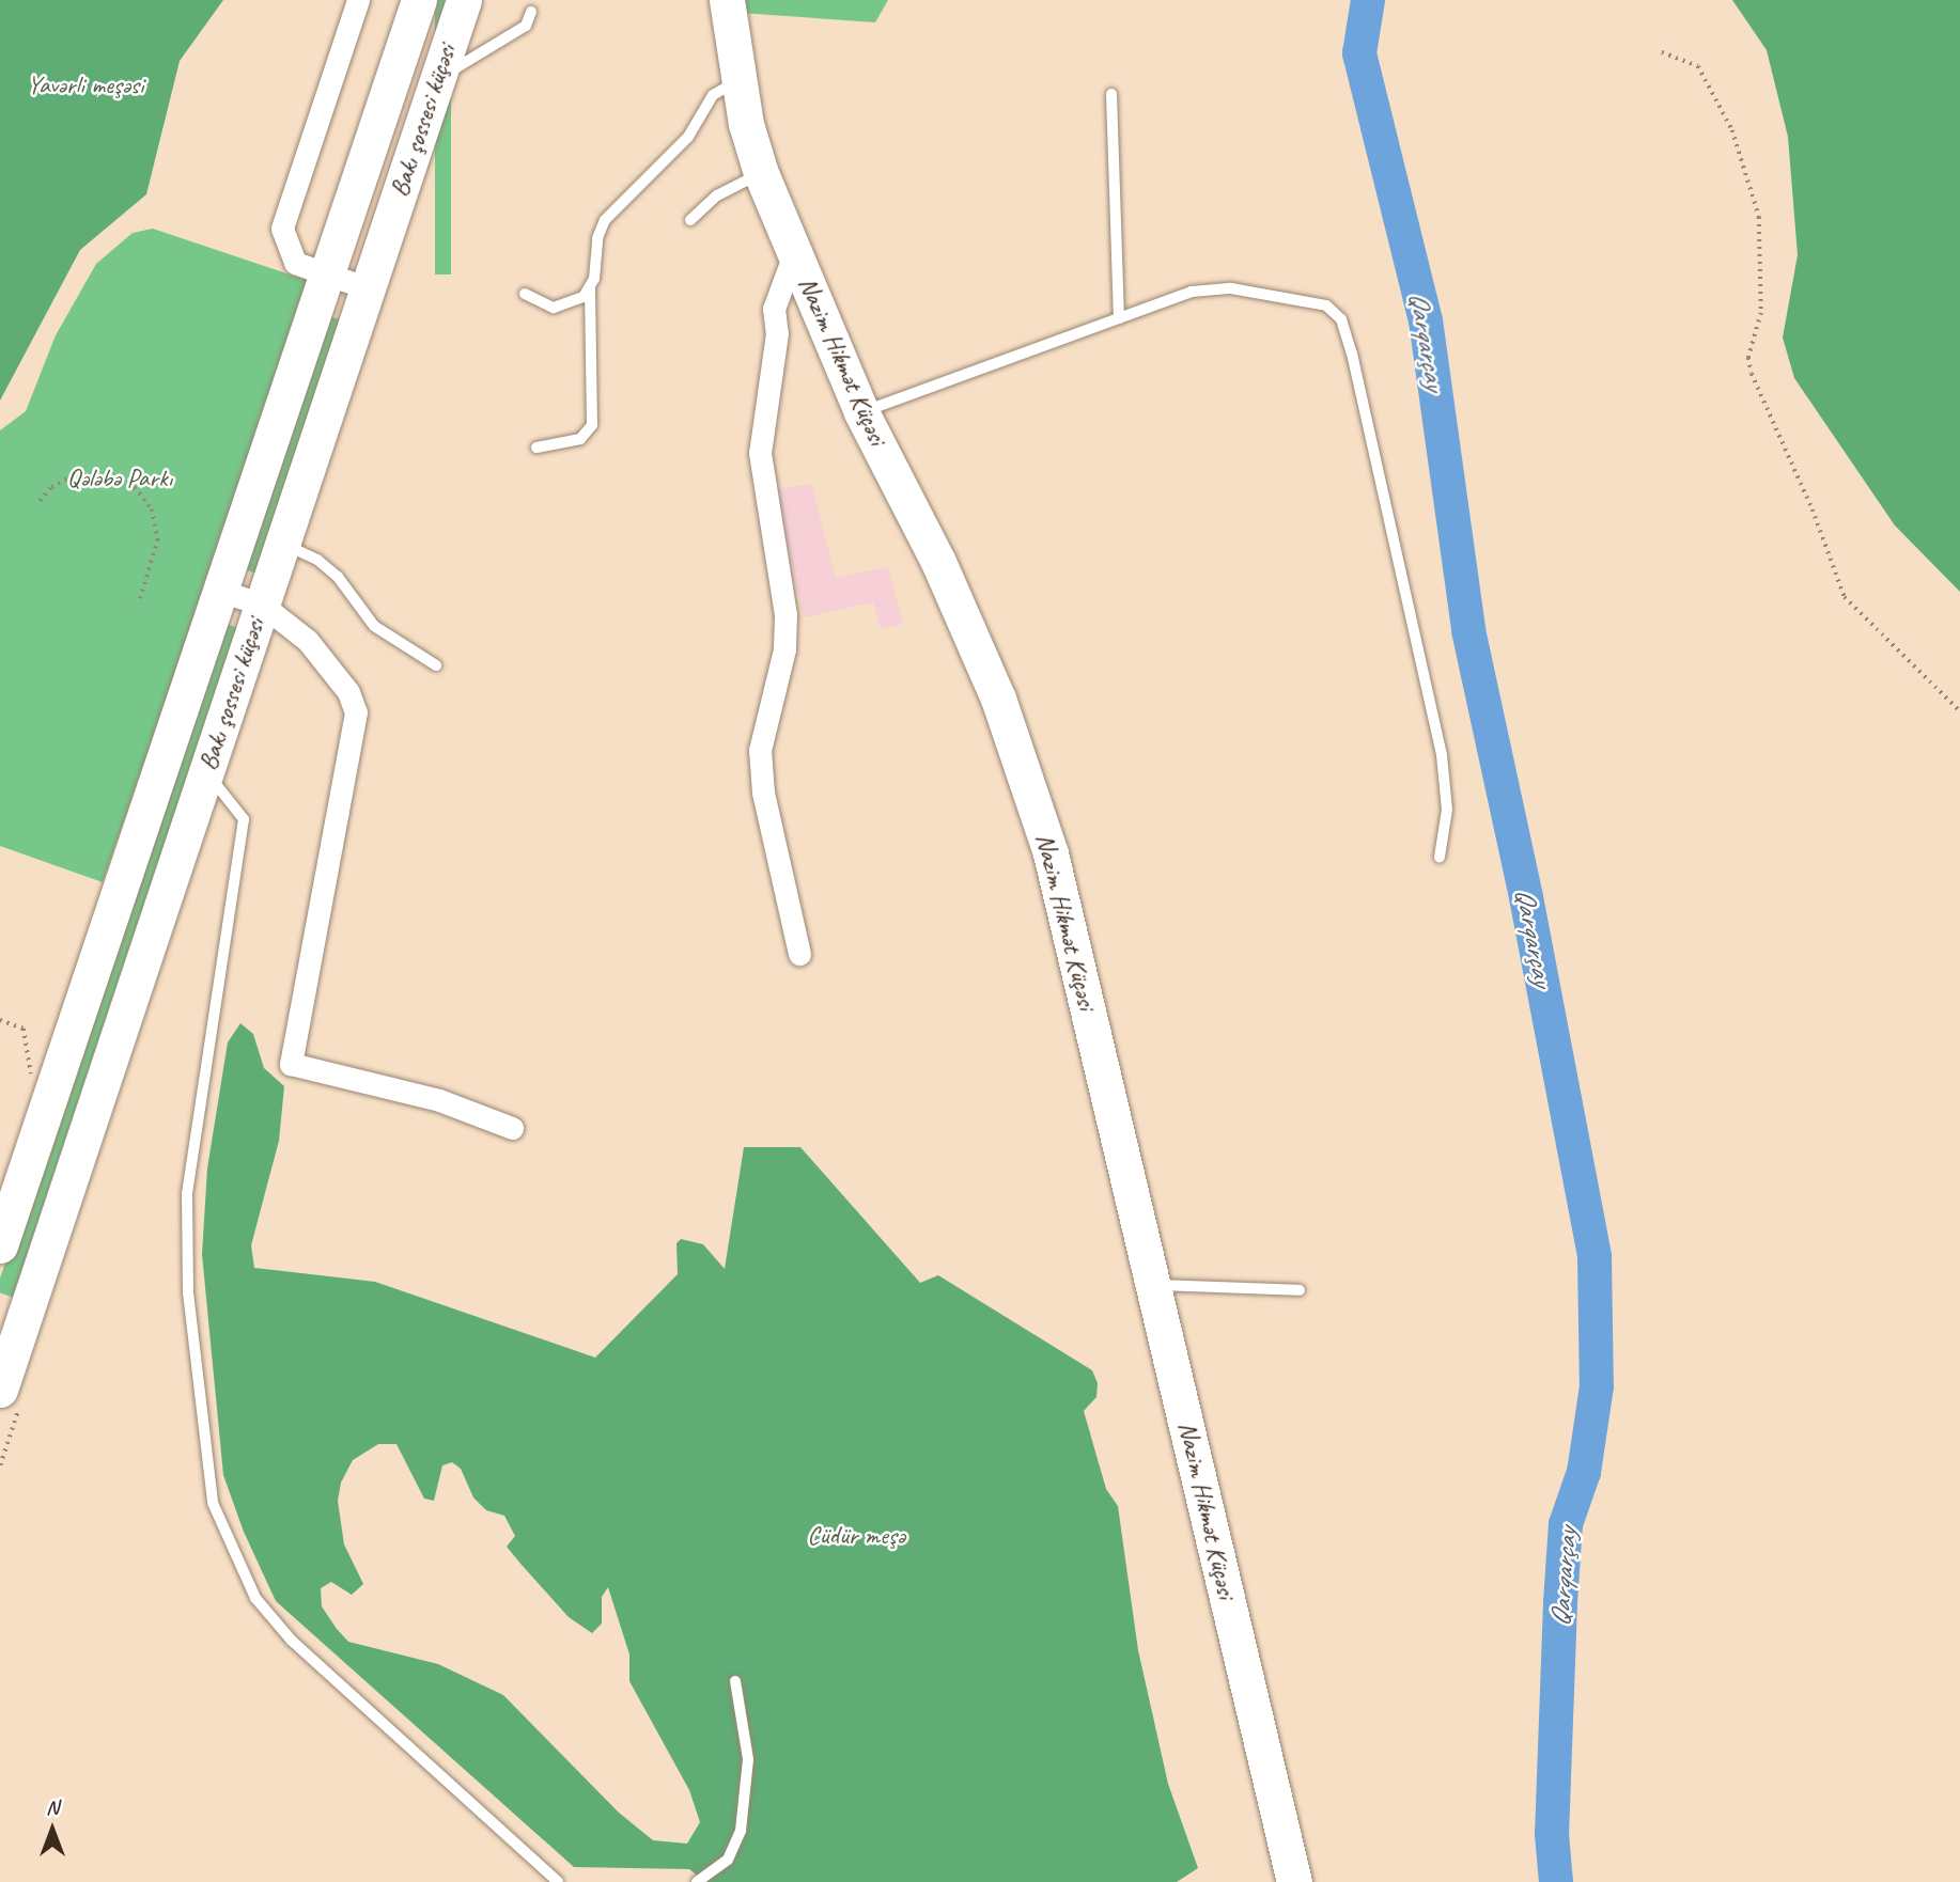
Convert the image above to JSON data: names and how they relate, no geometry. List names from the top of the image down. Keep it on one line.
{"streets":{"main road":["Bakı şossesi küçəsi","Nazim Hikmət Küçəsi"]},"water":["Qarqarçay"],"parks":["Yavərli meşəsi","Qələbə Parkı","Cüdür meşə"],"north":"top"}
